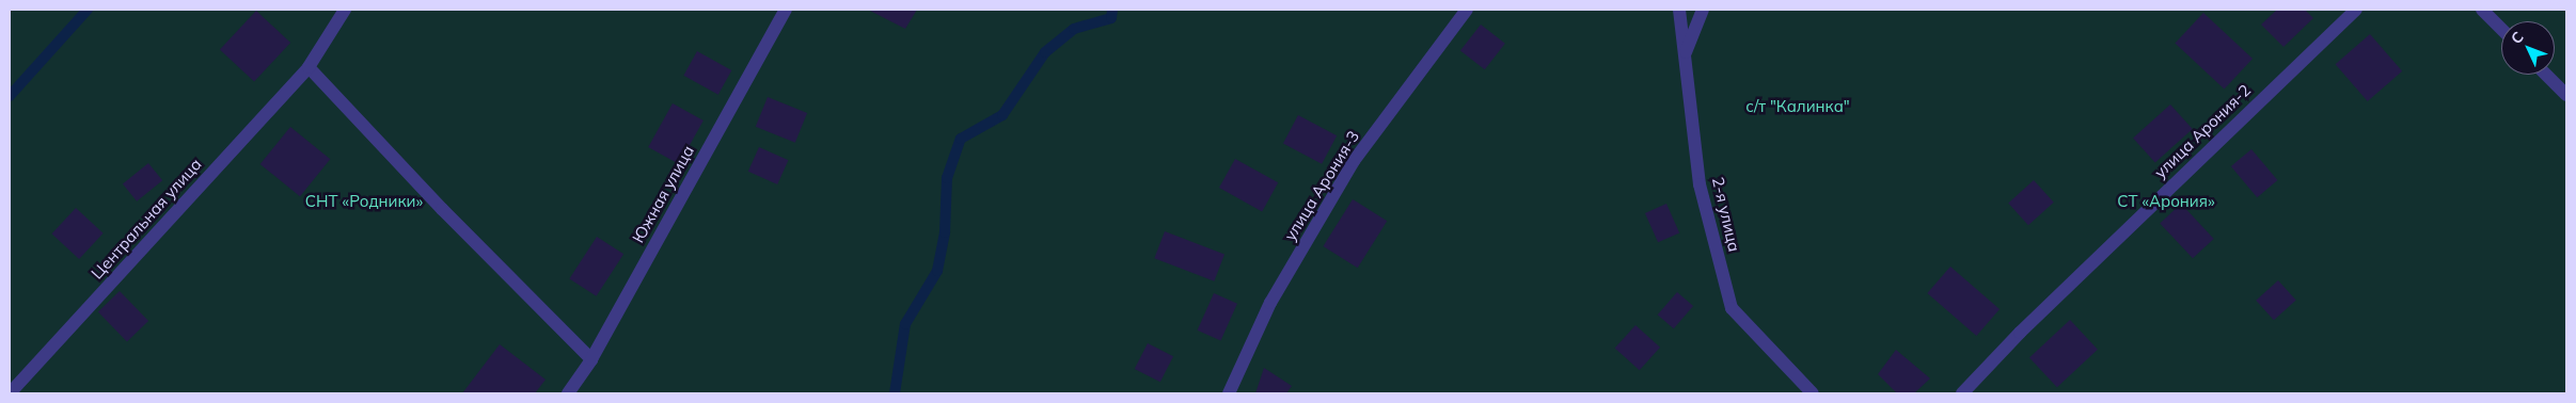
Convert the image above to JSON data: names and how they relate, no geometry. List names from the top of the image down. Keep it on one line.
{"streets":{"street":["улица Арония-2","улица Арония-3","Южная улица","2-я улица","Центральная улица"]},"parks":["с/т \"Калинка\"","СНТ «Родники»","СТ «Арония»"],"north":"top left"}
